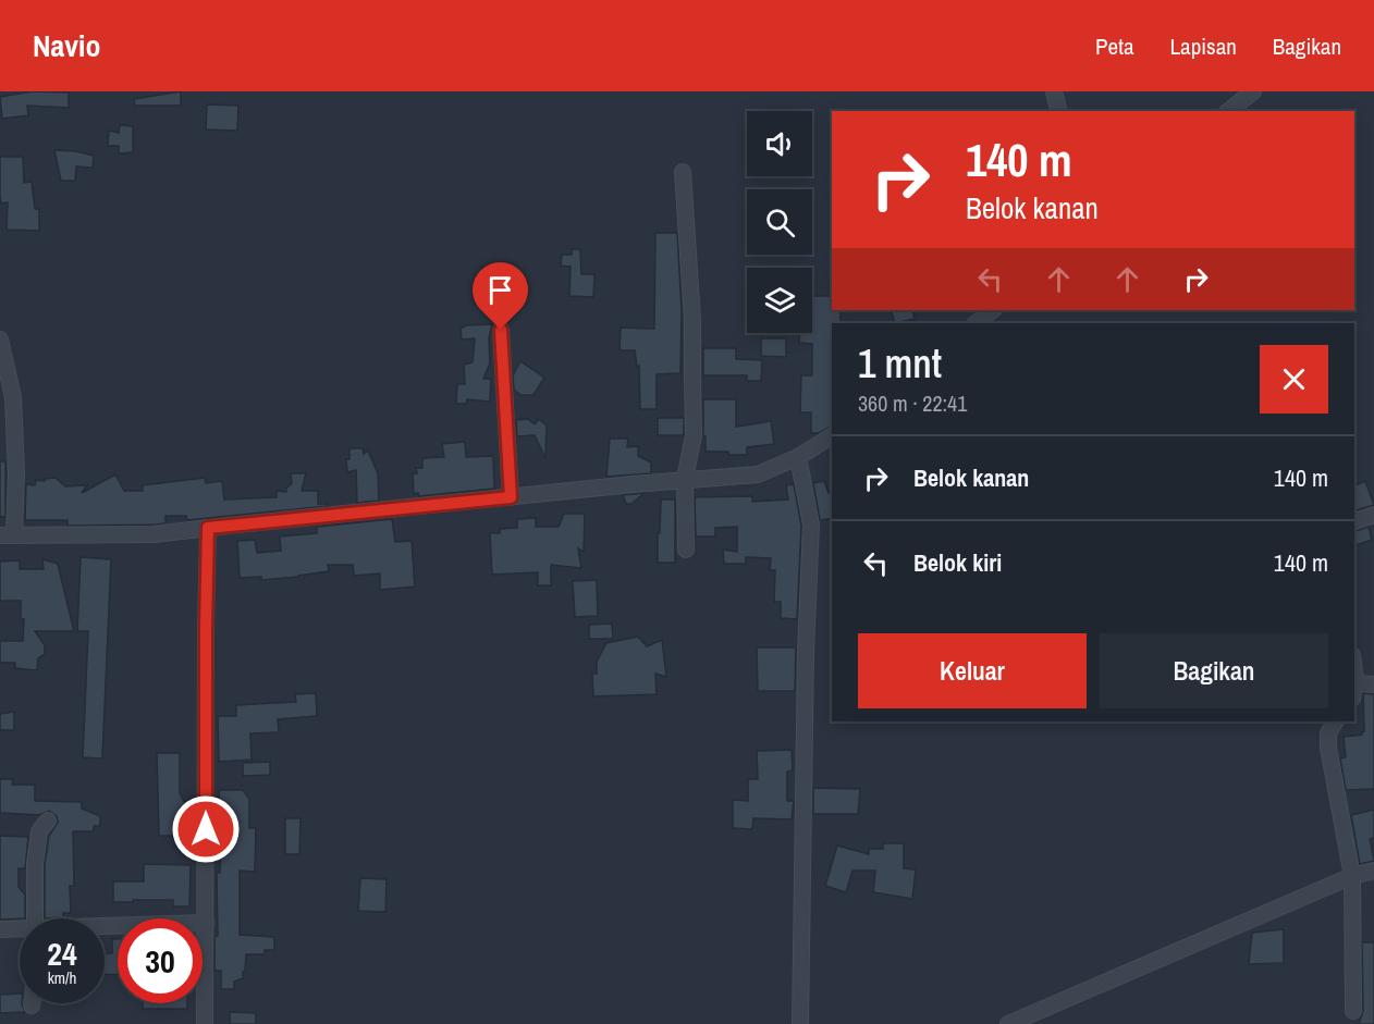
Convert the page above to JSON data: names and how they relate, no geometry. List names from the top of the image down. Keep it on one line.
{"page":{"header":"Navio","nav":["Peta","Lapisan","Bagikan"],"turn":["140 m","Belok kanan"],"heading":["1 mnt","360 m · 22:41"],"list":[{"name":"Belok kanan","value":"140 m"},{"name":"Belok kiri","value":"140 m"}],"buttons":["Keluar","Bagikan"],"speed":"24 km/h","limit":"30"}}
